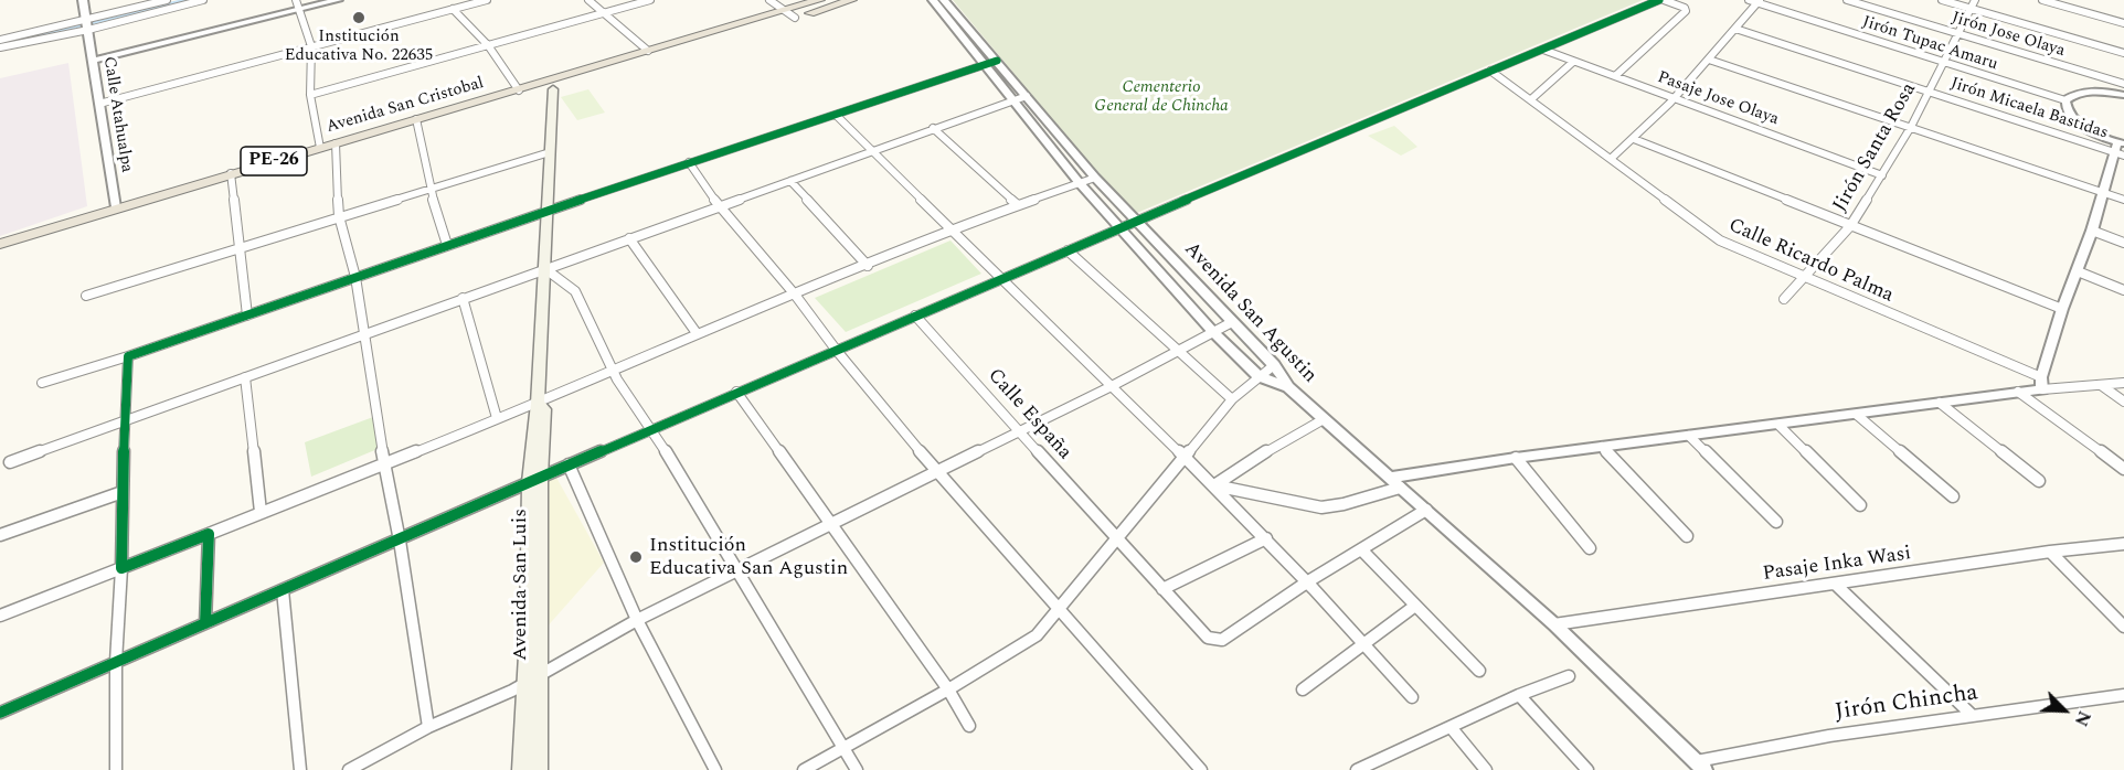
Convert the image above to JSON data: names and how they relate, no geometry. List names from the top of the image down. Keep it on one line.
{"streets":{"highway":["Avenida San Cristobal","PE-26"],"main road":["Avenida San Luis"],"street":["Jirón Jose Olaya","Jirón Tupac Amaru","Pasaje Jose Olaya","Jirón Micaela Bastidas","Calle Atahualpa","Jirón Santa Rosa","Calle Ricardo Palma","Avenida San Agustin","Calle España","Pasaje Inka Wasi","Jirón Chincha"]},"crossings":[["Jirón Jose Olaya","Jirón Santa Rosa"],["Jirón Tupac Amaru","Jirón Santa Rosa"],["Pasaje Jose Olaya","Jirón Santa Rosa"],["Avenida San Cristobal","Calle Atahualpa"],["Avenida San Cristobal","Avenida San Luis"],["Jirón Micaela Bastidas","Jirón Santa Rosa"],["Jirón Santa Rosa","Calle Ricardo Palma"],["Avenida San Agustin","Calle España"],["Avenida San Agustin","Pasaje Inka Wasi"],["Avenida San Agustin","Jirón Chincha"]],"parks":["Cementerio General de Chincha"],"places":["Institución Educativa No. 22635","Institución Educativa San Agustin"],"north":"bottom right"}
